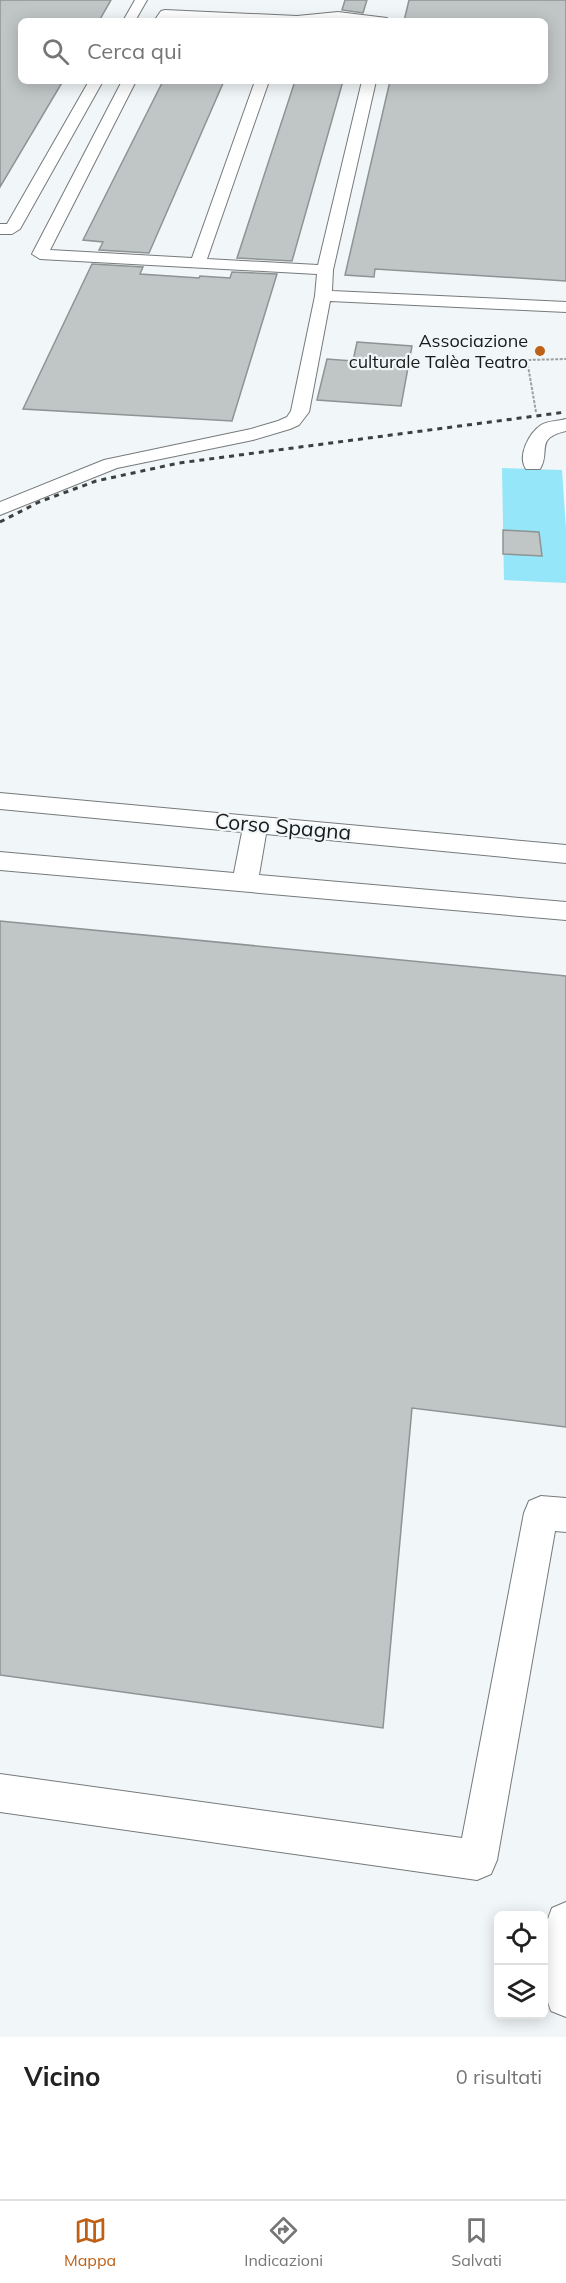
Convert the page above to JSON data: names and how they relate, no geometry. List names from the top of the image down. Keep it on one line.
{"streets":{"street":["Corso Spagna"]},"places":["Associazione culturale Talèa Teatro"],"page":{"search":"Cerca qui","heading":["Vicino","0 risultati"],"nav":["Mappa","Indicazioni","Salvati"]}}
